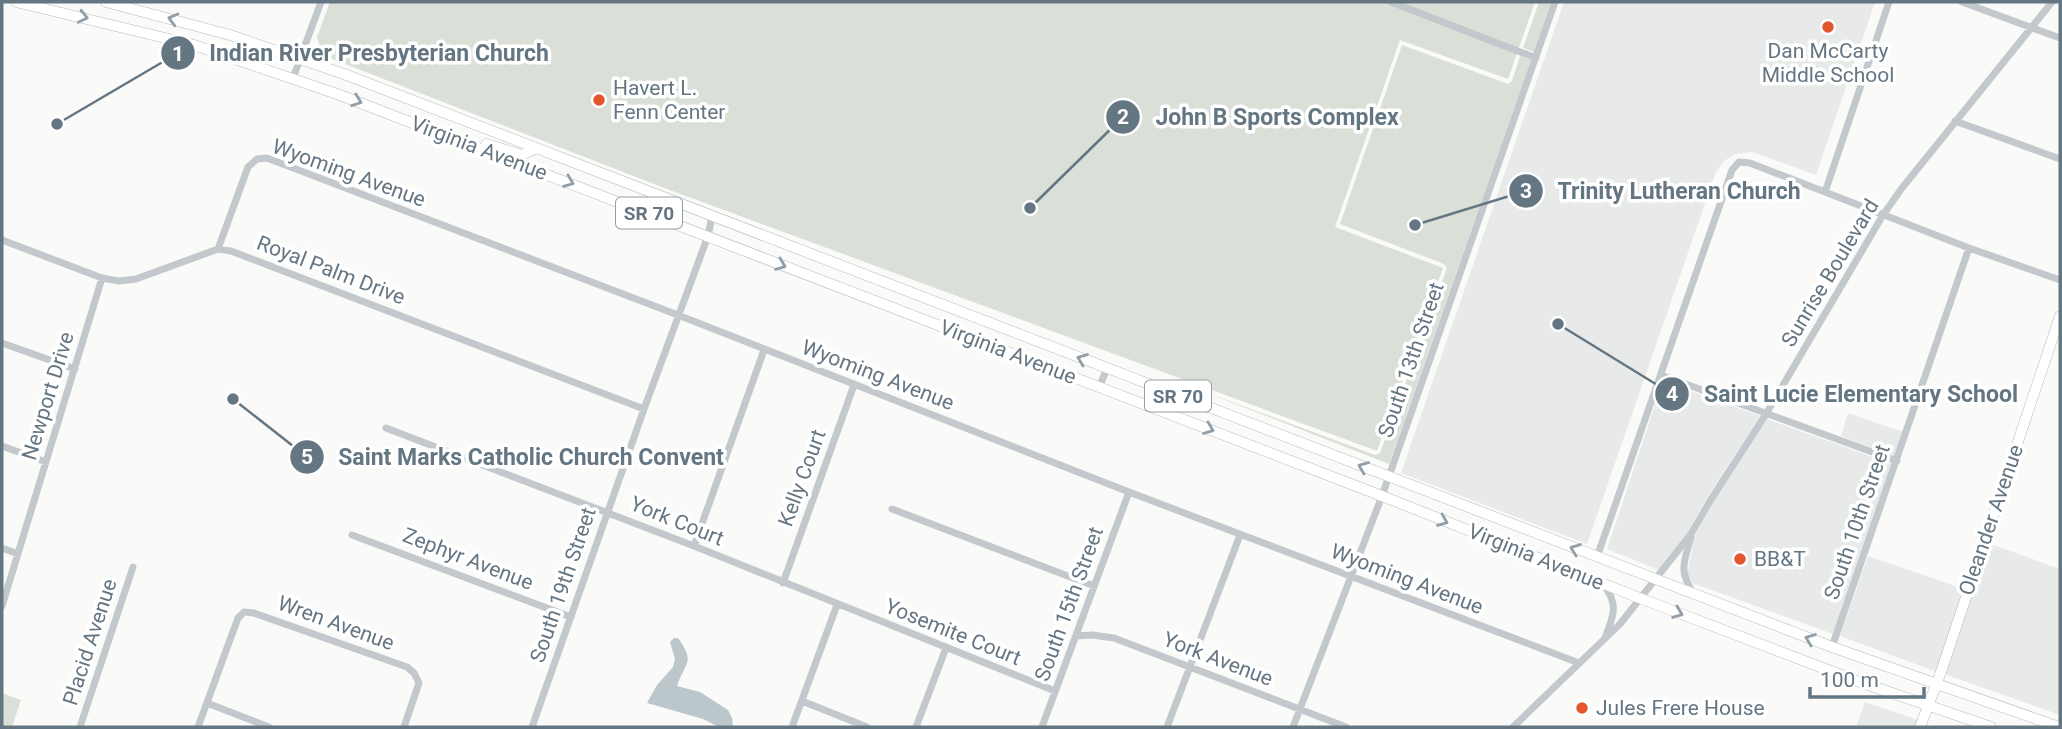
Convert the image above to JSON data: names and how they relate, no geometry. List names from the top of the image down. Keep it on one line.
{"streets":{"main road":["Virginia Avenue","SR 70","Oleander Avenue"],"street":["Wyoming Avenue","Royal Palm Drive","Sunrise Boulevard","South 13th Street","Newport Drive","Kelly Court","York Court","South 10th Street","Zephyr Avenue","South 19th Street","South 15th Street","Wren Avenue","Yosemite Court","Placid Avenue","York Avenue"]},"crossings":[["Virginia Avenue","Sunrise Boulevard"],["Virginia Avenue","South 13th Street"],["Virginia Avenue","Oleander Avenue"],["Virginia Avenue","South 10th Street"],["Virginia Avenue","South 19th Street"],["Wyoming Avenue","Royal Palm Drive"],["Wyoming Avenue","Sunrise Boulevard"],["Wyoming Avenue","South 13th Street"],["Wyoming Avenue","Kelly Court"],["Wyoming Avenue","South 19th Street"],["Wyoming Avenue","South 15th Street"],["Royal Palm Drive","South 19th Street"],["South 13th Street","York Avenue"],["Kelly Court","York Court"],["York Court","South 19th Street"],["York Court","Yosemite Court"],["Zephyr Avenue","South 19th Street"],["South 15th Street","Yosemite Court"],["South 15th Street","York Avenue"]],"places":["Dan McCarty Middle School","Havert L. Fenn Center","Indian River Presbyterian Church","John B Sports Complex","Trinity Lutheran Church","Saint Lucie Elementary School","Saint Marks Catholic Church Convent","BB&T","Jules Frere House"],"scale_bar":"100 m"}
